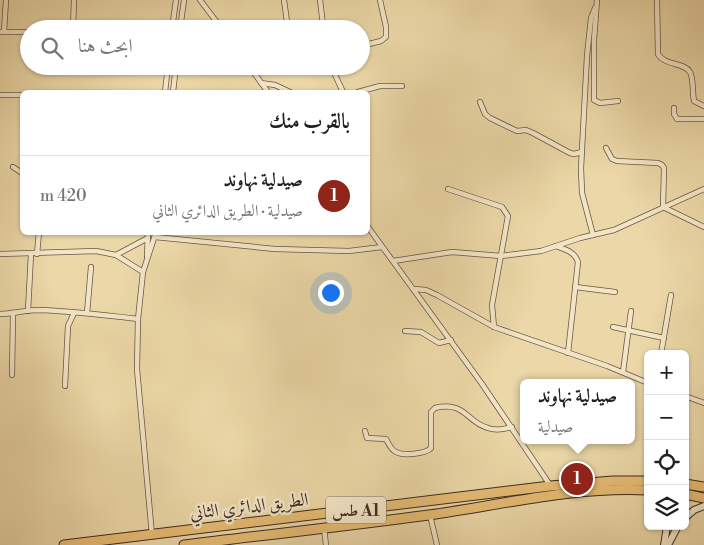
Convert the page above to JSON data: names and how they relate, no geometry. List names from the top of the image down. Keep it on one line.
{"streets":{"highway":["الطريق الدائري الثاني","طس A1"]},"page":{"search":"ابحث هنا","heading":"بالقرب منك","list":[{"mark":"1","name":"صيدلية نهاوند","note":"صيدلية · الطريق الدائري الثاني","value":"420 m"}],"map_buttons":["+","−"],"popup":["صيدلية نهاوند","صيدلية"],"pins":"1"}}
